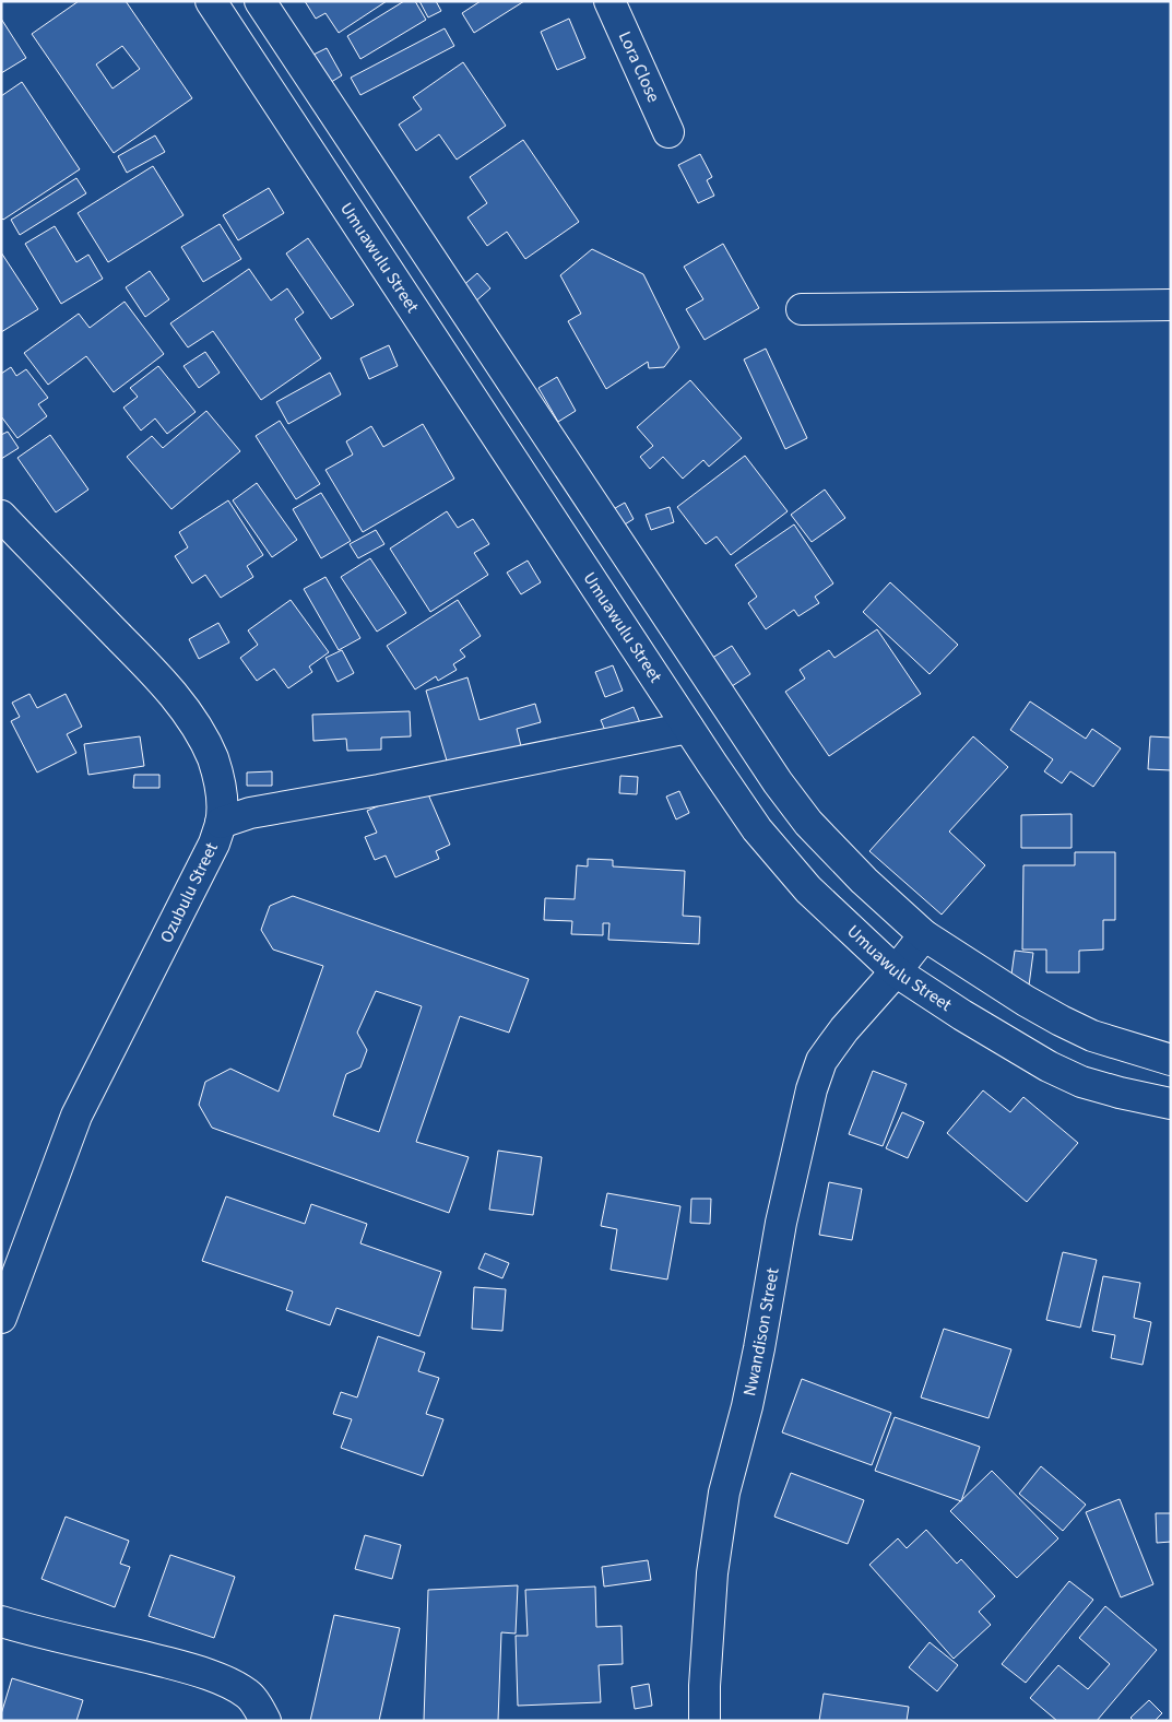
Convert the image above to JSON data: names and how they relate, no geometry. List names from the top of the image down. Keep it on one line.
{"streets":{"street":["Lora Close","Umuawulu Street","Ozubulu Street","Nwandison Street"]},"crossings":[["Umuawulu Street","Nwandison Street"]]}
